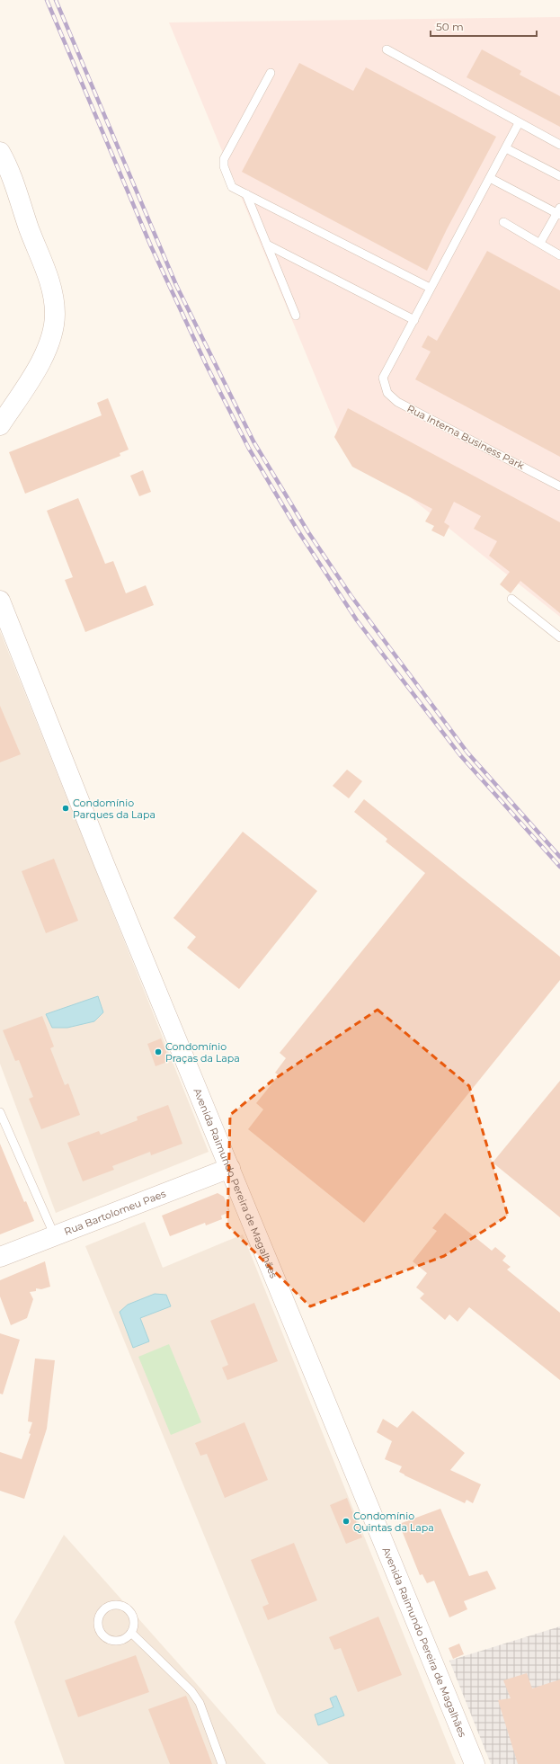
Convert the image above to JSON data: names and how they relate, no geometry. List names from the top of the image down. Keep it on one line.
{"streets":{"street":["Avenida Raimundo Pereira de Magalhães","Rua Bartolomeu Paes"],"lane":["Rua Interna Business Park"]},"crossings":[["Avenida Raimundo Pereira de Magalhães","Rua Bartolomeu Paes"]],"places":["Condomínio Parques da Lapa","Condomínio Praças da Lapa","Condomínio Quintas da Lapa"],"scale_bar":"50 m"}
